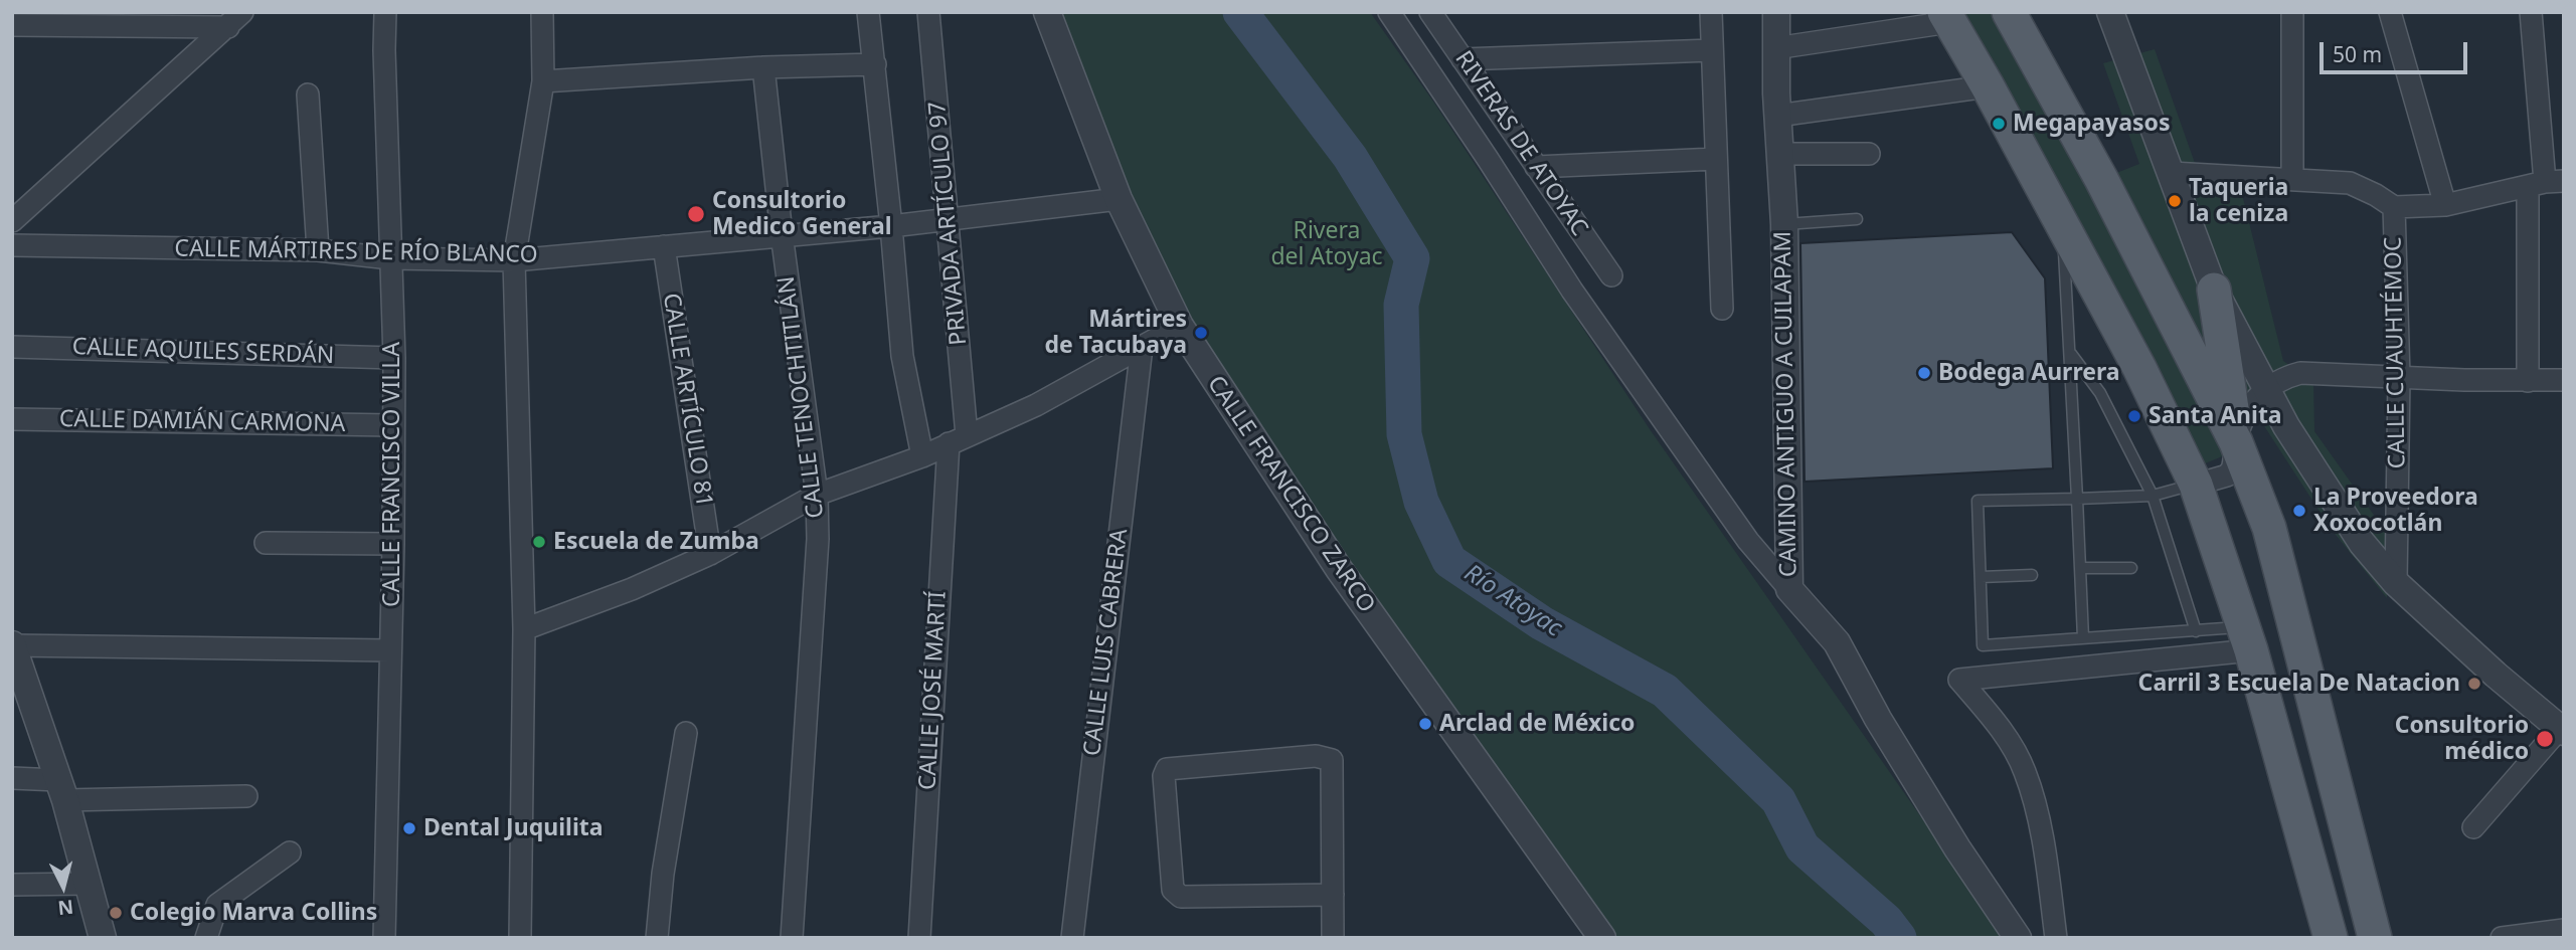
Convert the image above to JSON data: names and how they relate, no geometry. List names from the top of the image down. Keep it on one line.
{"streets":{"street":["RIVERAS DE ATOYAC","PRIVADA ARTÍCULO 97","CALLE MÁRTIRES DE RÍO BLANCO","CALLE AQUILES SERDÁN","CALLE CUAUHTÉMOC","CALLE TENOCHTITLÁN","CALLE ARTÍCULO 81","CAMINO ANTIGUO A CUILAPAM","CALLE DAMIÁN CARMONA","CALLE FRANCISCO VILLA","CALLE FRANCISCO ZARCO","CALLE LUIS CABRERA","CALLE JOSÉ MARTÍ"]},"crossings":[["PRIVADA ARTÍCULO 97","CALLE MÁRTIRES DE RÍO BLANCO"],["PRIVADA ARTÍCULO 97","CALLE JOSÉ MARTÍ"],["CALLE MÁRTIRES DE RÍO BLANCO","CALLE TENOCHTITLÁN"],["CALLE MÁRTIRES DE RÍO BLANCO","CALLE ARTÍCULO 81"],["CALLE MÁRTIRES DE RÍO BLANCO","CALLE FRANCISCO VILLA"],["CALLE MÁRTIRES DE RÍO BLANCO","CALLE FRANCISCO ZARCO"],["CALLE AQUILES SERDÁN","CALLE FRANCISCO VILLA"],["CALLE DAMIÁN CARMONA","CALLE FRANCISCO VILLA"]],"water":["Río Atoyac"],"parks":["Rivera del Atoyac"],"places":["Megapayasos","Taqueria la ceniza","Consultorio Medico General","Mártires de Tacubaya","Bodega Aurrera","Santa Anita","La Proveedora Xoxocotlán","Escuela de Zumba","Carril 3 Escuela De Natacion","Arclad de México","Consultorio médico","Dental Juquilita","Colegio Marva Collins"],"scale_bar":"50 m","north":"bottom"}
